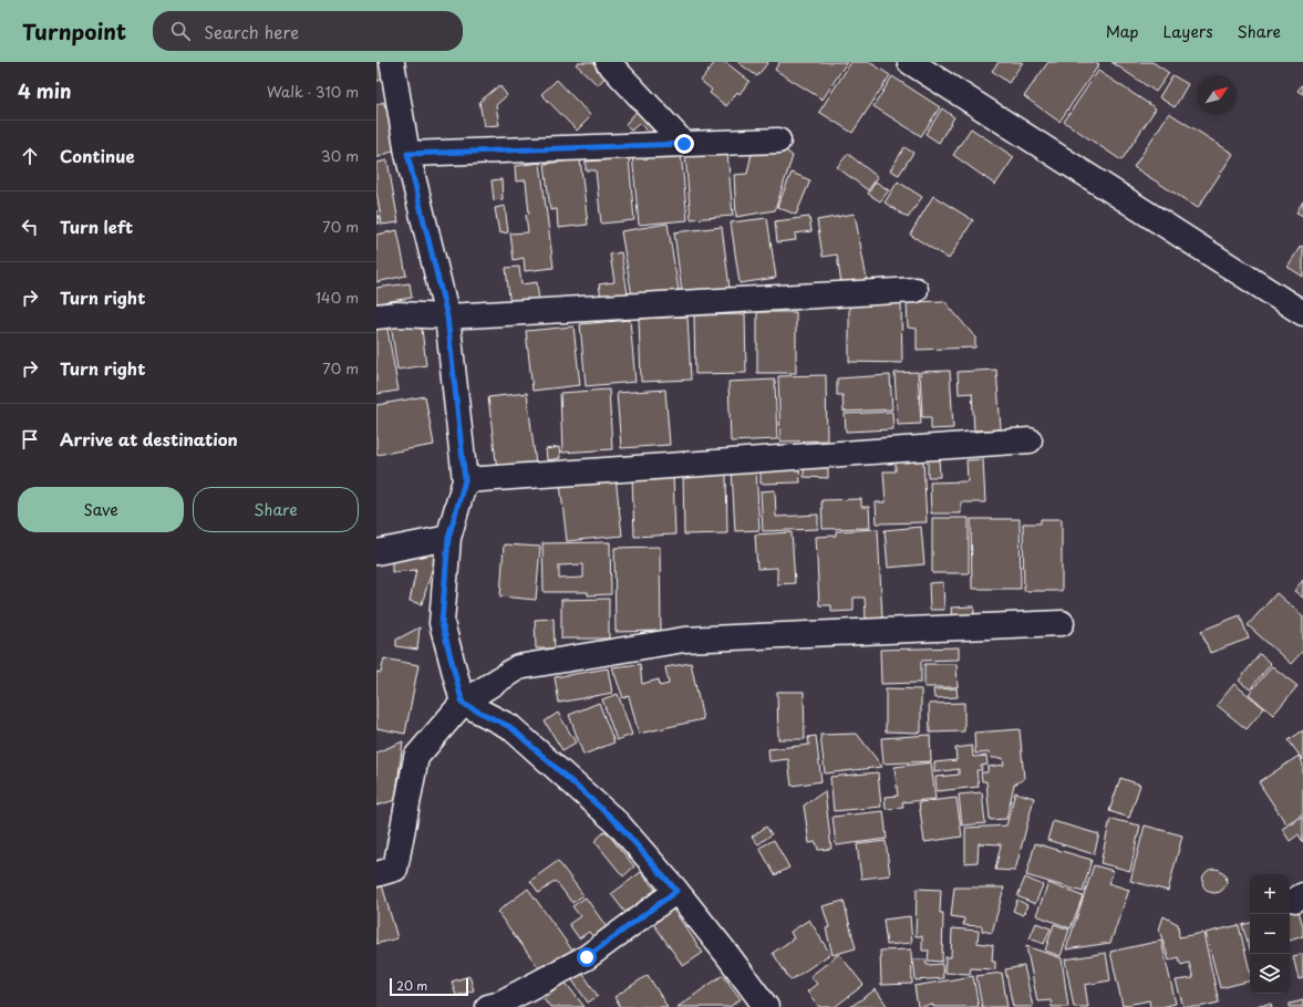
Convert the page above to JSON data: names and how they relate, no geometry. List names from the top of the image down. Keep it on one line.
{"scale_bar":"20 m","north":"top right","page":{"header":"Turnpoint","search":"Search here","nav":["Map","Layers","Share"],"heading":["4 min","Walk · 310 m"],"list":[["Continue","30 m"],["Turn left","70 m"],["Turn right","140 m"],["Turn right","70 m"],"Arrive at destination"],"buttons":["Save","Share"],"map_buttons":["+","−"],"scale":"20 m"}}
